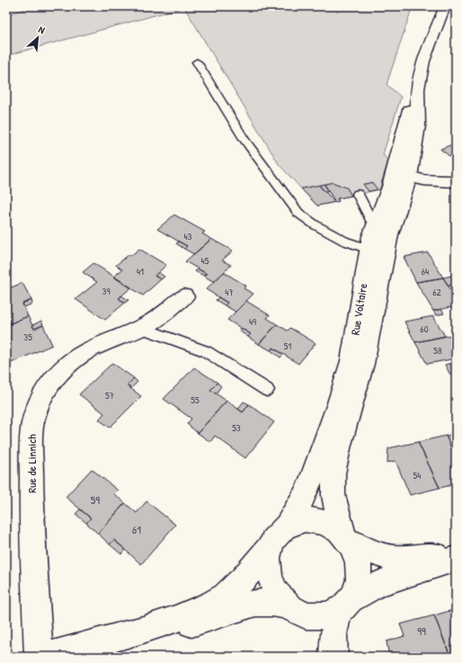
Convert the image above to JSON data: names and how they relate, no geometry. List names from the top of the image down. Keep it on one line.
{"streets":{"street":["Rue Voltaire","Rue de Linnich"]},"house_numbers":["43","45","41","64","39","47","62","49","60","35","51","58","57","55","53","54","59","61","99"],"north":"top right"}
